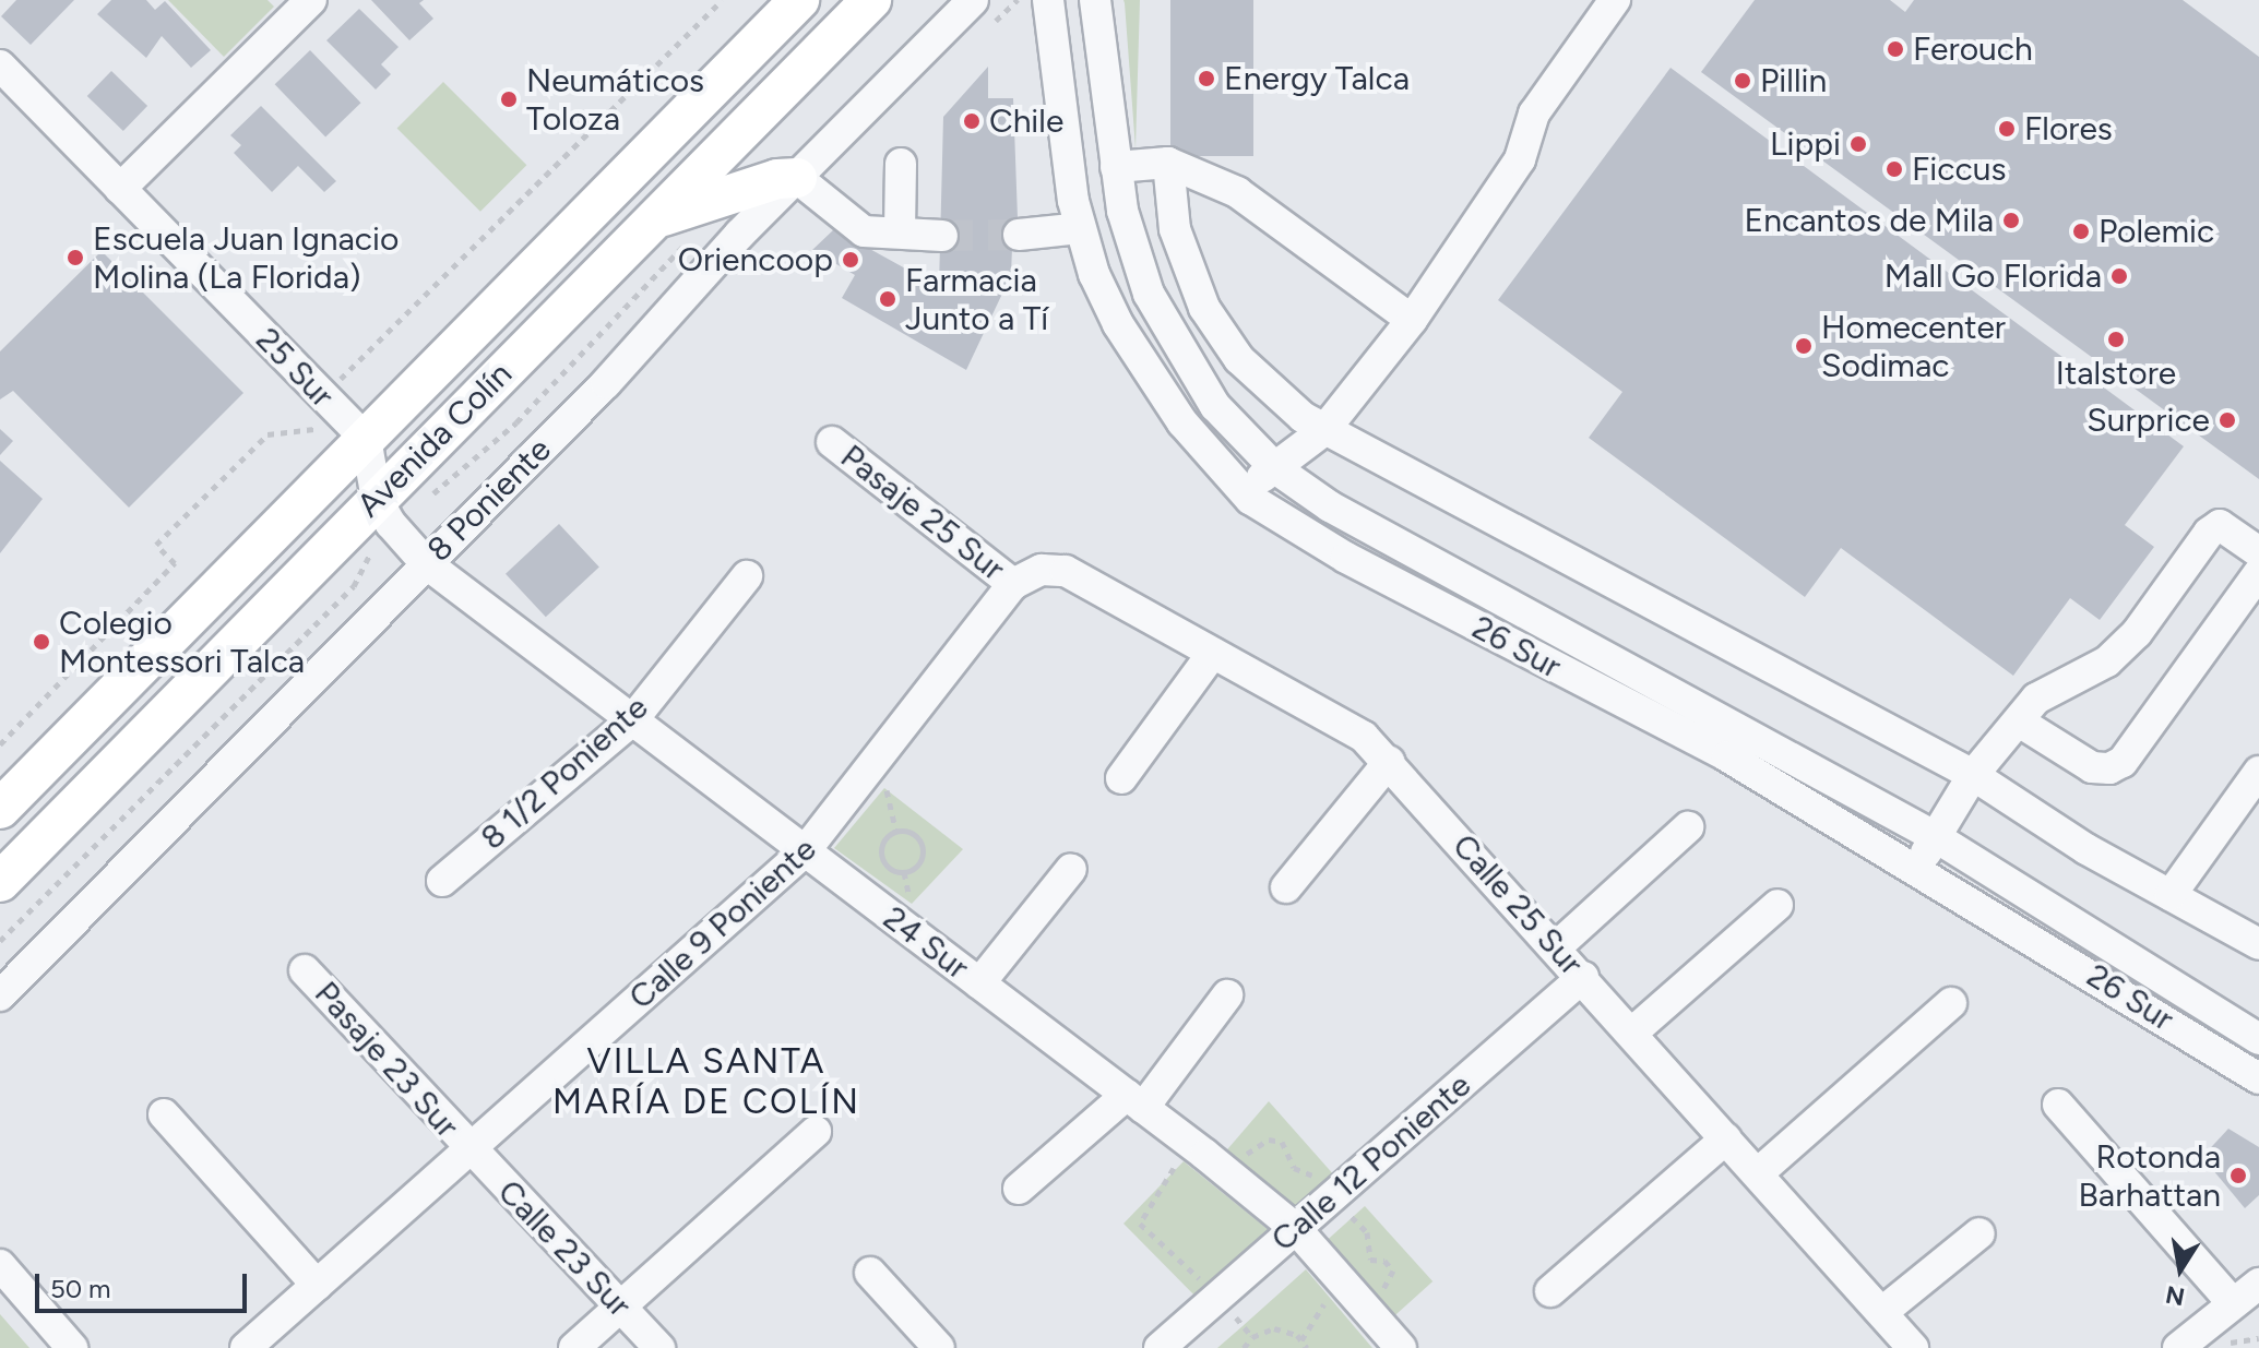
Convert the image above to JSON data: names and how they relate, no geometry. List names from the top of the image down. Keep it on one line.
{"streets":{"main road":["Avenida Colín"],"street":["25 Sur","8 Poniente","Pasaje 25 Sur","26 Sur","8 1/2 Poniente","Calle 25 Sur","Calle 9 Poniente","24 Sur","Pasaje 23 Sur","Calle 12 Poniente","Calle 23 Sur"]},"crossings":[["25 Sur","Avenida Colín"],["Avenida Colín","24 Sur"],["8 Poniente","24 Sur"],["Pasaje 25 Sur","Calle 9 Poniente"],["8 1/2 Poniente","24 Sur"],["Calle 25 Sur","Calle 9 Poniente"],["Calle 25 Sur","Calle 12 Poniente"],["Calle 9 Poniente","24 Sur"],["Calle 9 Poniente","Pasaje 23 Sur"],["Calle 9 Poniente","Calle 23 Sur"],["24 Sur","Calle 12 Poniente"],["Pasaje 23 Sur","Calle 23 Sur"]],"districts":["VILLA SANTA MARÍA DE COLÍN"],"places":["Ferouch","Energy Talca","Pillin","Neumáticos Toloza","Chile","Flores","Lippi","Ficcus","Encantos de Mila","Polemic","Escuela Juan Ignacio Molina (La Florida)","Oriencoop","Mall Go Florida","Farmacia Junto a Tí","Italstore","Homecenter Sodimac","Surprice","Colegio Montessori Talca","Rotonda Barhattan"],"scale_bar":"50 m","north":"bottom"}
